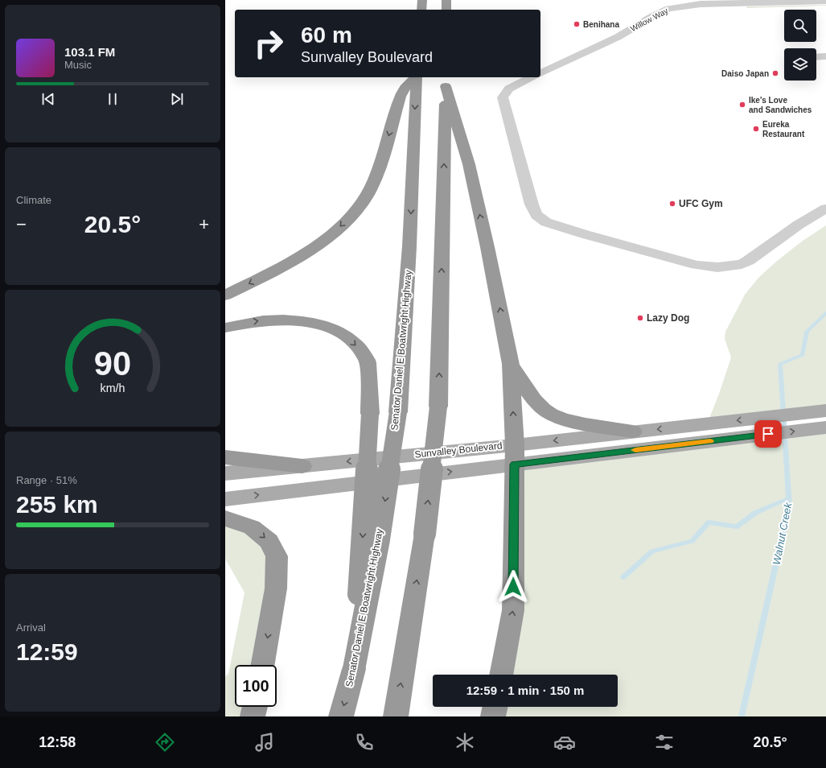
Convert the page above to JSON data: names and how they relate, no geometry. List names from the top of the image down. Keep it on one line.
{"streets":{"highway":["Senator Daniel E Boatwright Highway"],"main road":["Sunvalley Boulevard"],"street":["Willow Way"]},"water":["Walnut Creek"],"places":["Benihana","Daiso Japan","Ike's Love and Sandwiches","Eureka Restaurant","UFC Gym","Lazy Dog"],"page":{"turn":["60 m","Sunvalley Boulevard"],"song":["103.1 FM","Music"],"tile":["Climate",["Range · 51%","255 km"],["Arrival","12:59"]],"heat":["−","20.5°","+"],"limit":"100","trip":"12:59 · 1 min · 150 m","tabs":["12:58","20.5°"],"gauge":["90","km/h"]}}
